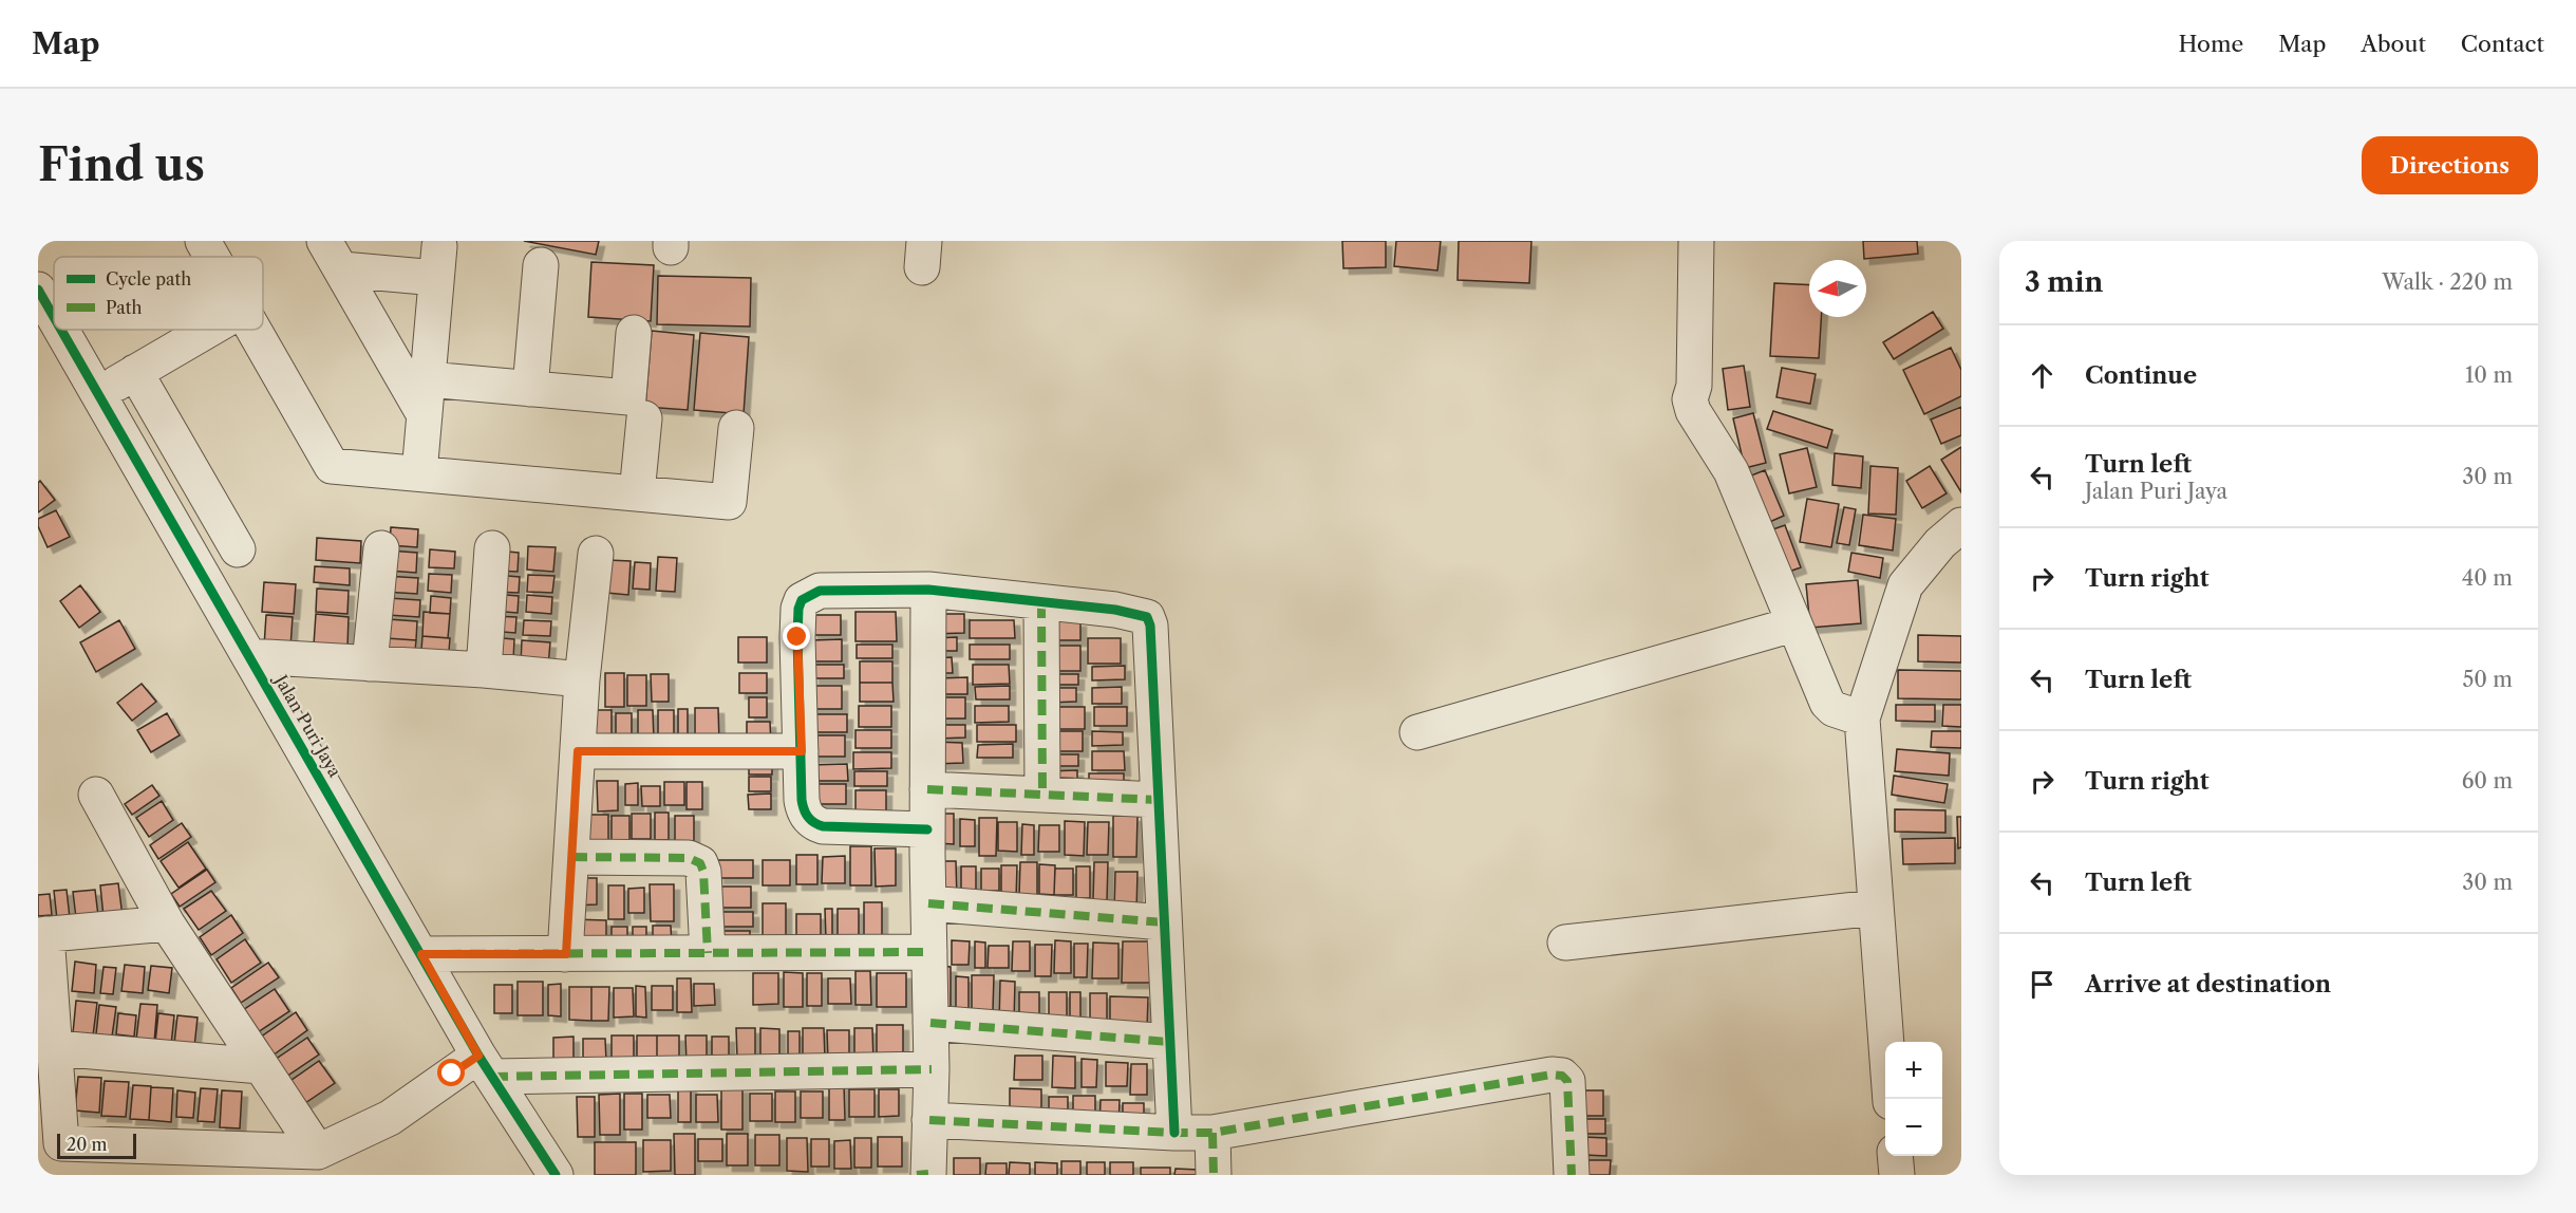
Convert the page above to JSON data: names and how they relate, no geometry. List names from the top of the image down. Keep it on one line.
{"streets":{"street":["Jalan Puri Jaya"]},"legend":["Cycle path","Path"],"scale_bar":"20 m","north":"left","page":{"header":"Map","nav":["Home","Map","About","Contact"],"buttons":"Directions","title":"Find us","heading":["3 min","Walk · 220 m"],"list":[["Continue","10 m"],["Turn left","Jalan Puri Jaya","30 m"],["Turn right","40 m"],["Turn left","50 m"],["Turn right","60 m"],["Turn left","30 m"],"Arrive at destination"],"map_buttons":["+","−"],"scale":"20 m"}}
